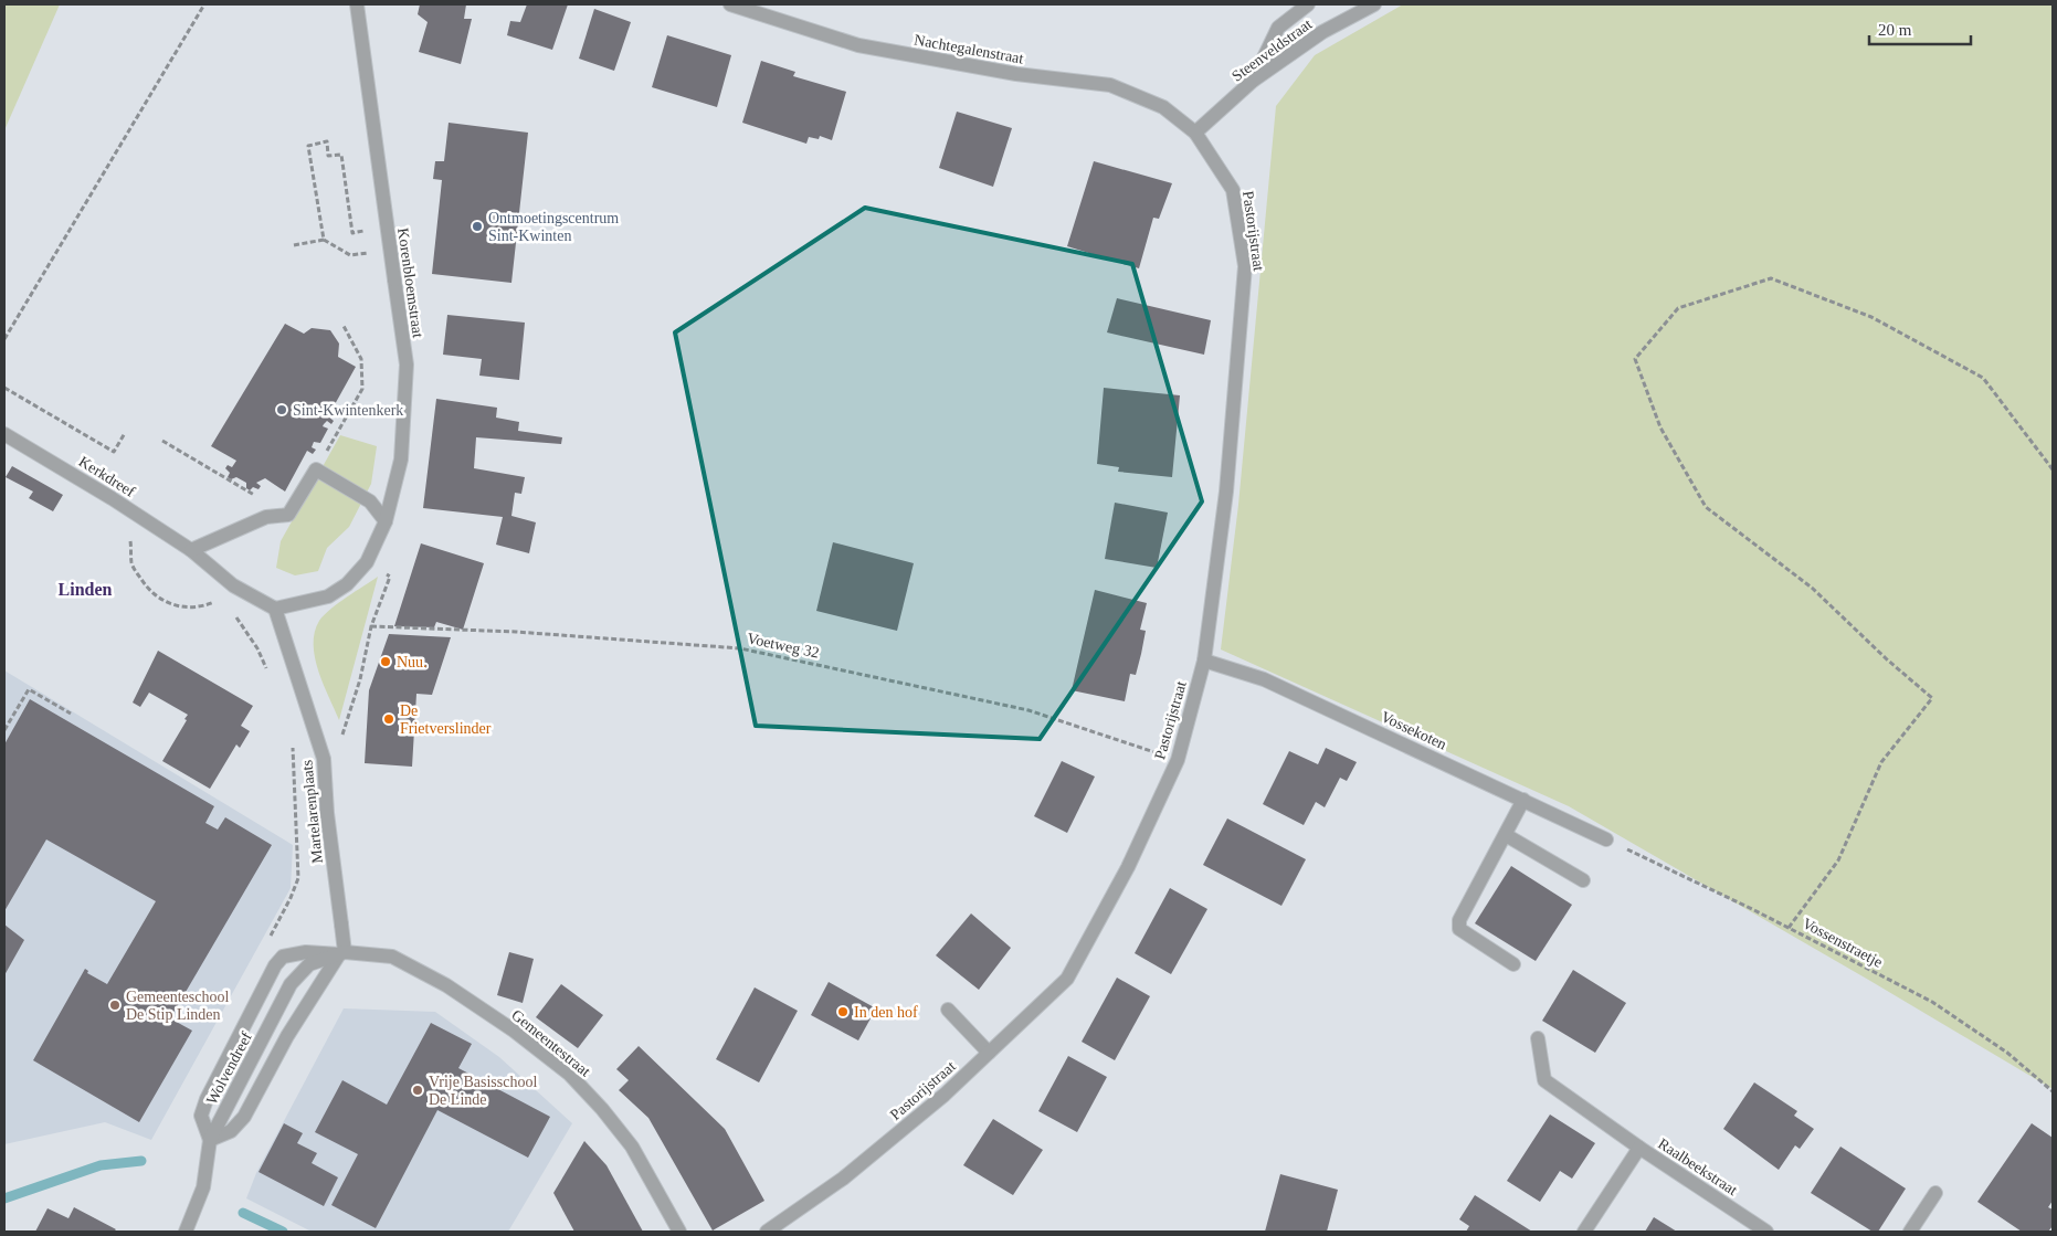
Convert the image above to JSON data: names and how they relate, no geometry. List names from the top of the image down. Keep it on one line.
{"streets":{"street":["Nachtegalenstraat","Steenveldstraat","Pastorijstraat","Korenbloemstraat","Kerkdreef","Vossekoten","Martelarenplaats","Gemeentestraat","Wolvendreef","Raalbeekstraat"],"path":["Voetweg 32","Vossenstraetje"]},"crossings":[["Nachtegalenstraat","Steenveldstraat"],["Nachtegalenstraat","Pastorijstraat"],["Steenveldstraat","Pastorijstraat"],["Pastorijstraat","Voetweg 32"],["Pastorijstraat","Vossekoten"],["Vossekoten","Vossenstraetje"],["Martelarenplaats","Gemeentestraat"],["Martelarenplaats","Wolvendreef"],["Gemeentestraat","Wolvendreef"]],"districts":["Linden"],"places":["Ontmoetingscentrum Sint-Kwinten","Sint-Kwintenkerk","Nuu.","De Frietverslinder","Gemeenteschool De Stip Linden","In den hof","Vrije Basisschool De Linde"],"scale_bar":"20 m"}
